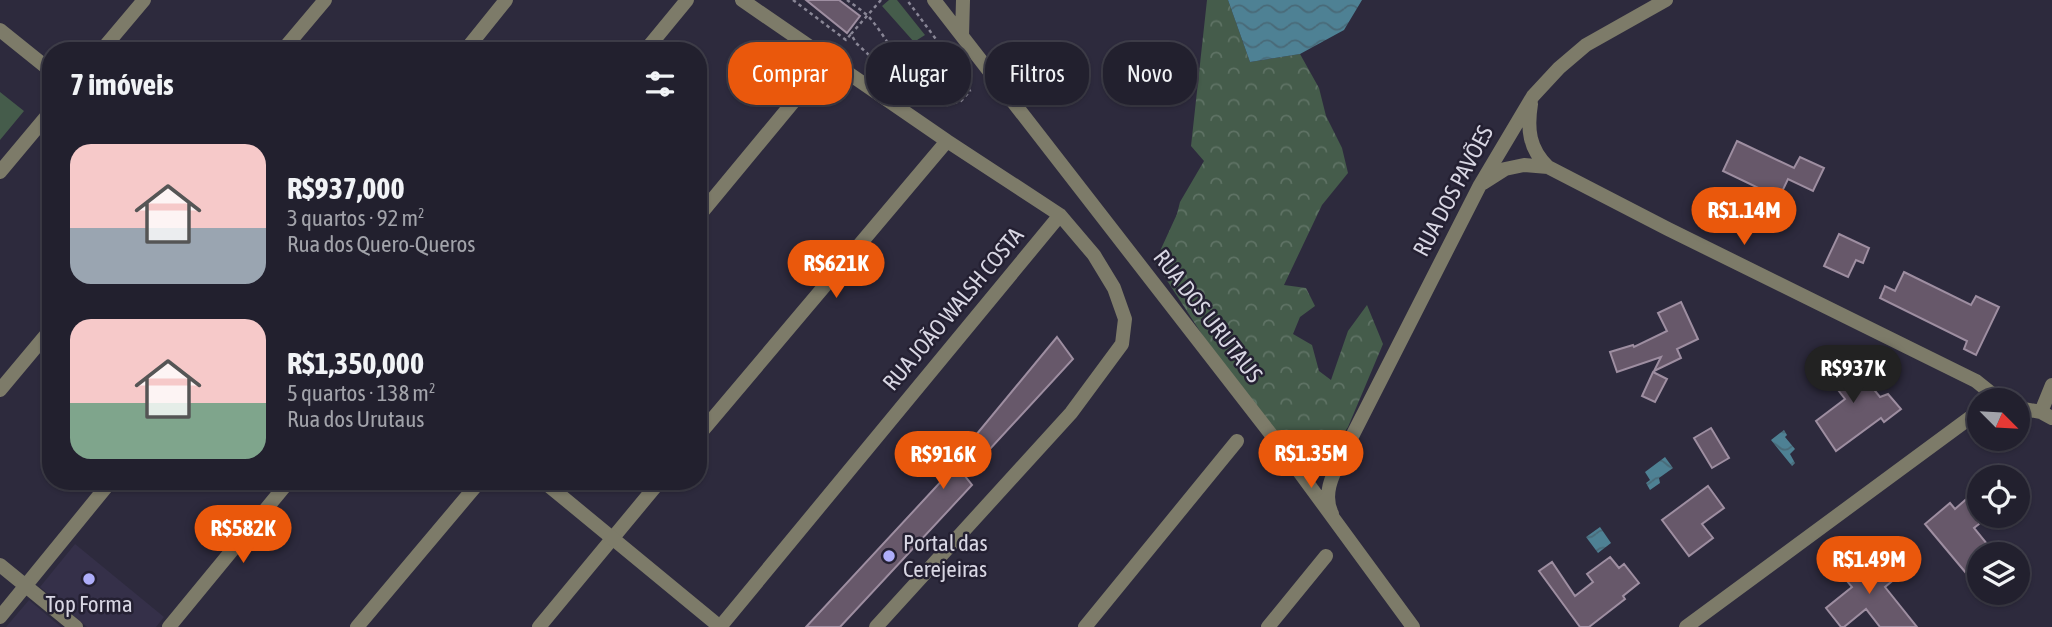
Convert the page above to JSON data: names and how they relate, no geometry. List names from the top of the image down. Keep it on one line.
{"streets":{"street":["RUA DOS PAVÕES","RUA JOÃO WALSH COSTA","RUA DOS URUTAUS"]},"crossings":[["RUA DOS PAVÕES","RUA DOS URUTAUS"]],"places":["Portal das Cerejeiras","Top Forma"],"north":"bottom right","page":{"chip":["Comprar","Alugar","Filtros","Novo"],"heading":"7 imóveis","list":[{"name":"R$937,000","note":"3 quartos · 92 m² · Rua dos Quero-Queros"},{"name":"R$1,350,000","note":"5 quartos · 138 m² · Rua dos Urutaus"}],"price":["R$1.14M","R$621K","R$937K","R$1.35M","R$916K","R$582K","R$1.49M"]}}
